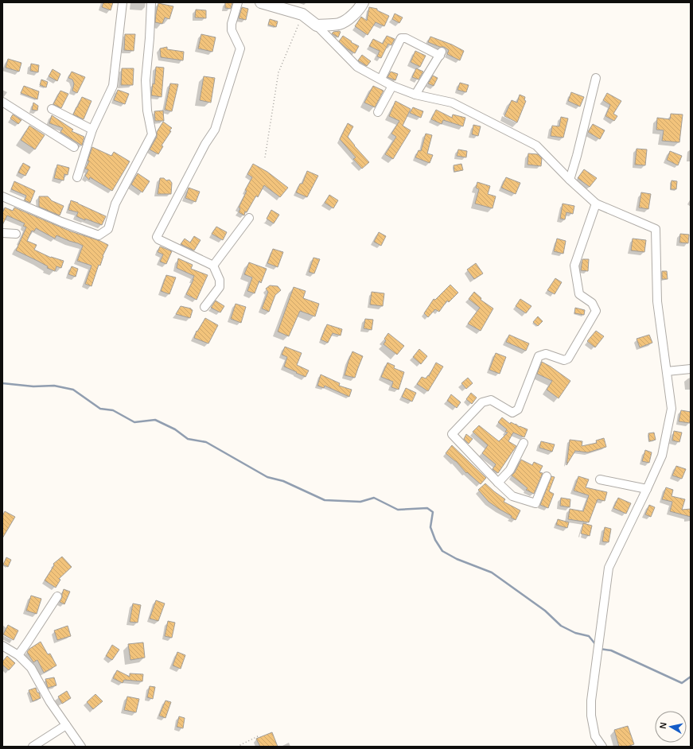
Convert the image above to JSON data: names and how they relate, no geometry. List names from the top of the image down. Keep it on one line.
{"north":"left"}
